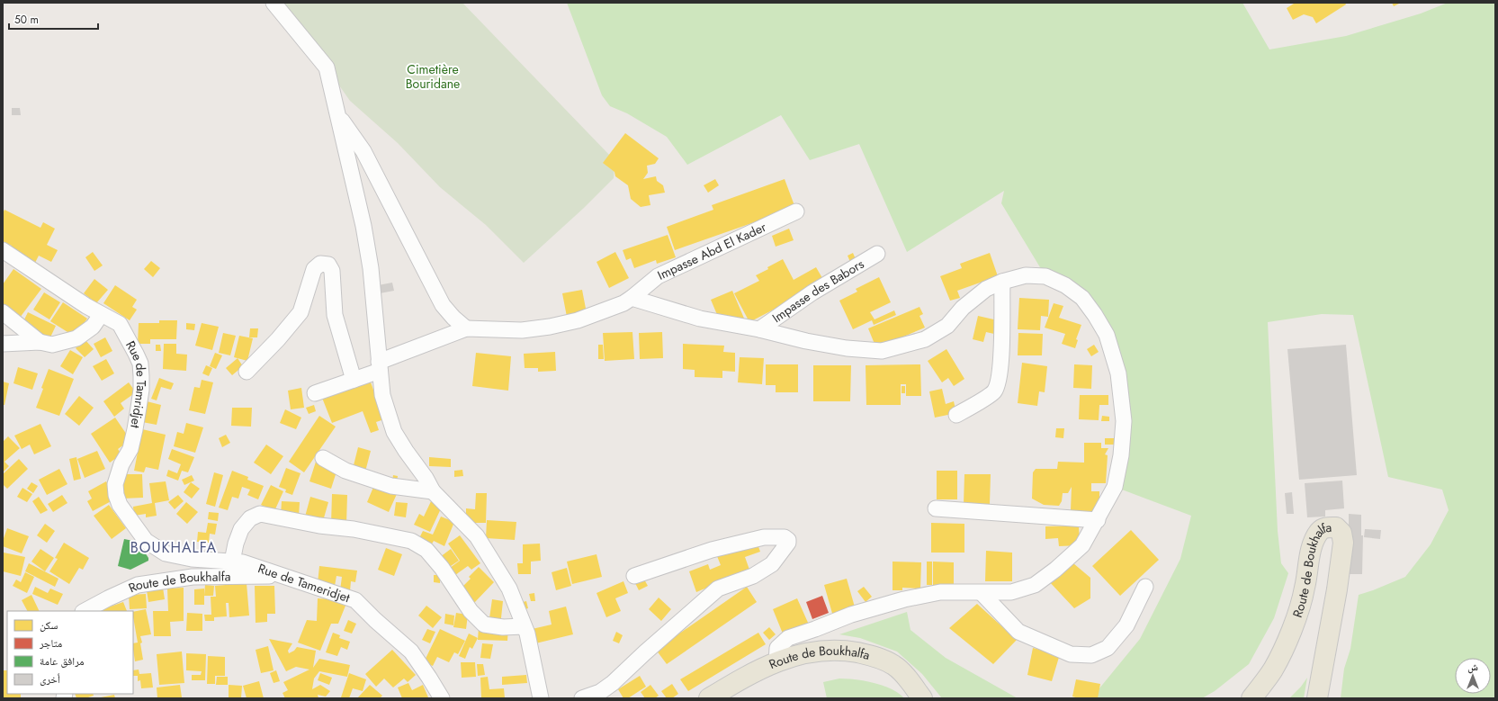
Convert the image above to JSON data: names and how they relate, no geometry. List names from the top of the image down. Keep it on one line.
{"streets":{"main road":["Route de Boukhalfa"],"street":["Impasse Abd El Kader","Impasse des Babors","Rue de Tamridjet","Rue de Tameridjet"]},"crossings":[["Rue de Tamridjet","Rue de Tameridjet"],["Route de Boukhalfa","Rue de Tameridjet"]],"districts":["BOUKHALFA"],"parks":["Cimetière Bouridane"],"legend":["سكن","متاجر","مرافق عامة","أخرى"],"scale_bar":"50 m","north":"top"}
